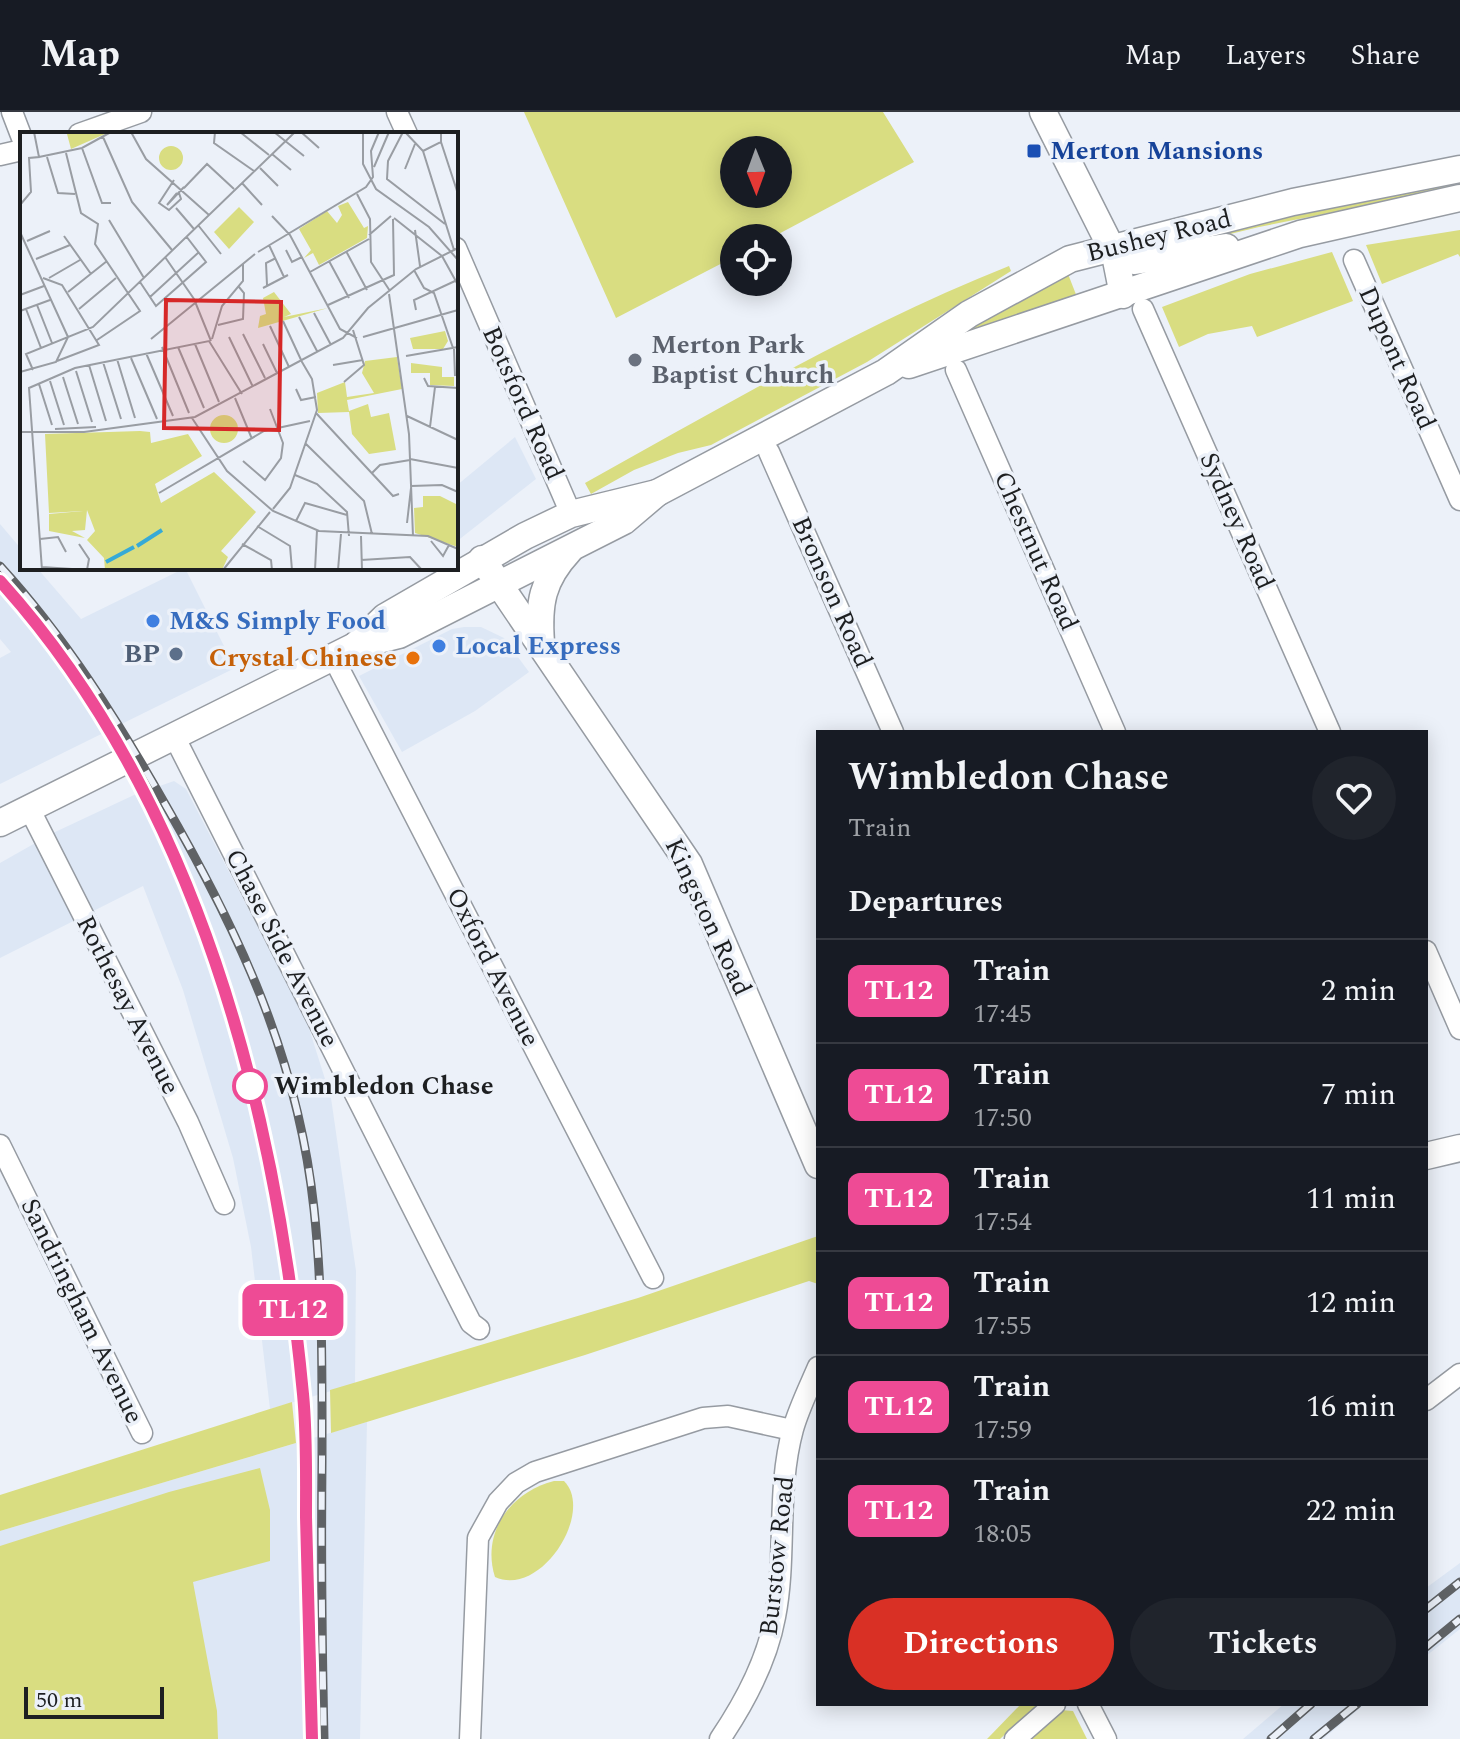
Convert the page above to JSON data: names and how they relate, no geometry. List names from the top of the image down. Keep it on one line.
{"streets":{"main road":["Bushey Road","Kingston Road"],"street":["Dupont Road","Botsford Road","Sydney Road","Chestnut Road","Bronson Road","Chase Side Avenue","Oxford Avenue","Rothesay Avenue","Sandringham Avenue","Burstow Road"]},"crossings":[["Bushey Road","Botsford Road"],["Bushey Road","Sydney Road"],["Bushey Road","Kingston Road"]],"places":{"transit":["Merton Mansions"],"other":["Merton Park Baptist Church","M&S Simply Food","Local Express","BP","Crystal Chinese","Wimbledon Chase"]},"scale_bar":"50 m","north":"bottom","page":{"header":"Map","nav":["Map","Layers","Share"],"on_map":"TL12","heading":[["Wimbledon Chase","Train"],"Departures"],"list":[{"mark":"TL12","name":"Train","note":"17:45","value":"2 min"},{"mark":"TL12","name":"Train","note":"17:50","value":"7 min"},{"mark":"TL12","name":"Train","note":"17:54","value":"11 min"},{"mark":"TL12","name":"Train","note":"17:55","value":"12 min"},{"mark":"TL12","name":"Train","note":"17:59","value":"16 min"},{"mark":"TL12","name":"Train","note":"18:05","value":"22 min"}],"buttons":["Directions","Tickets"],"scale":"50 m"}}
